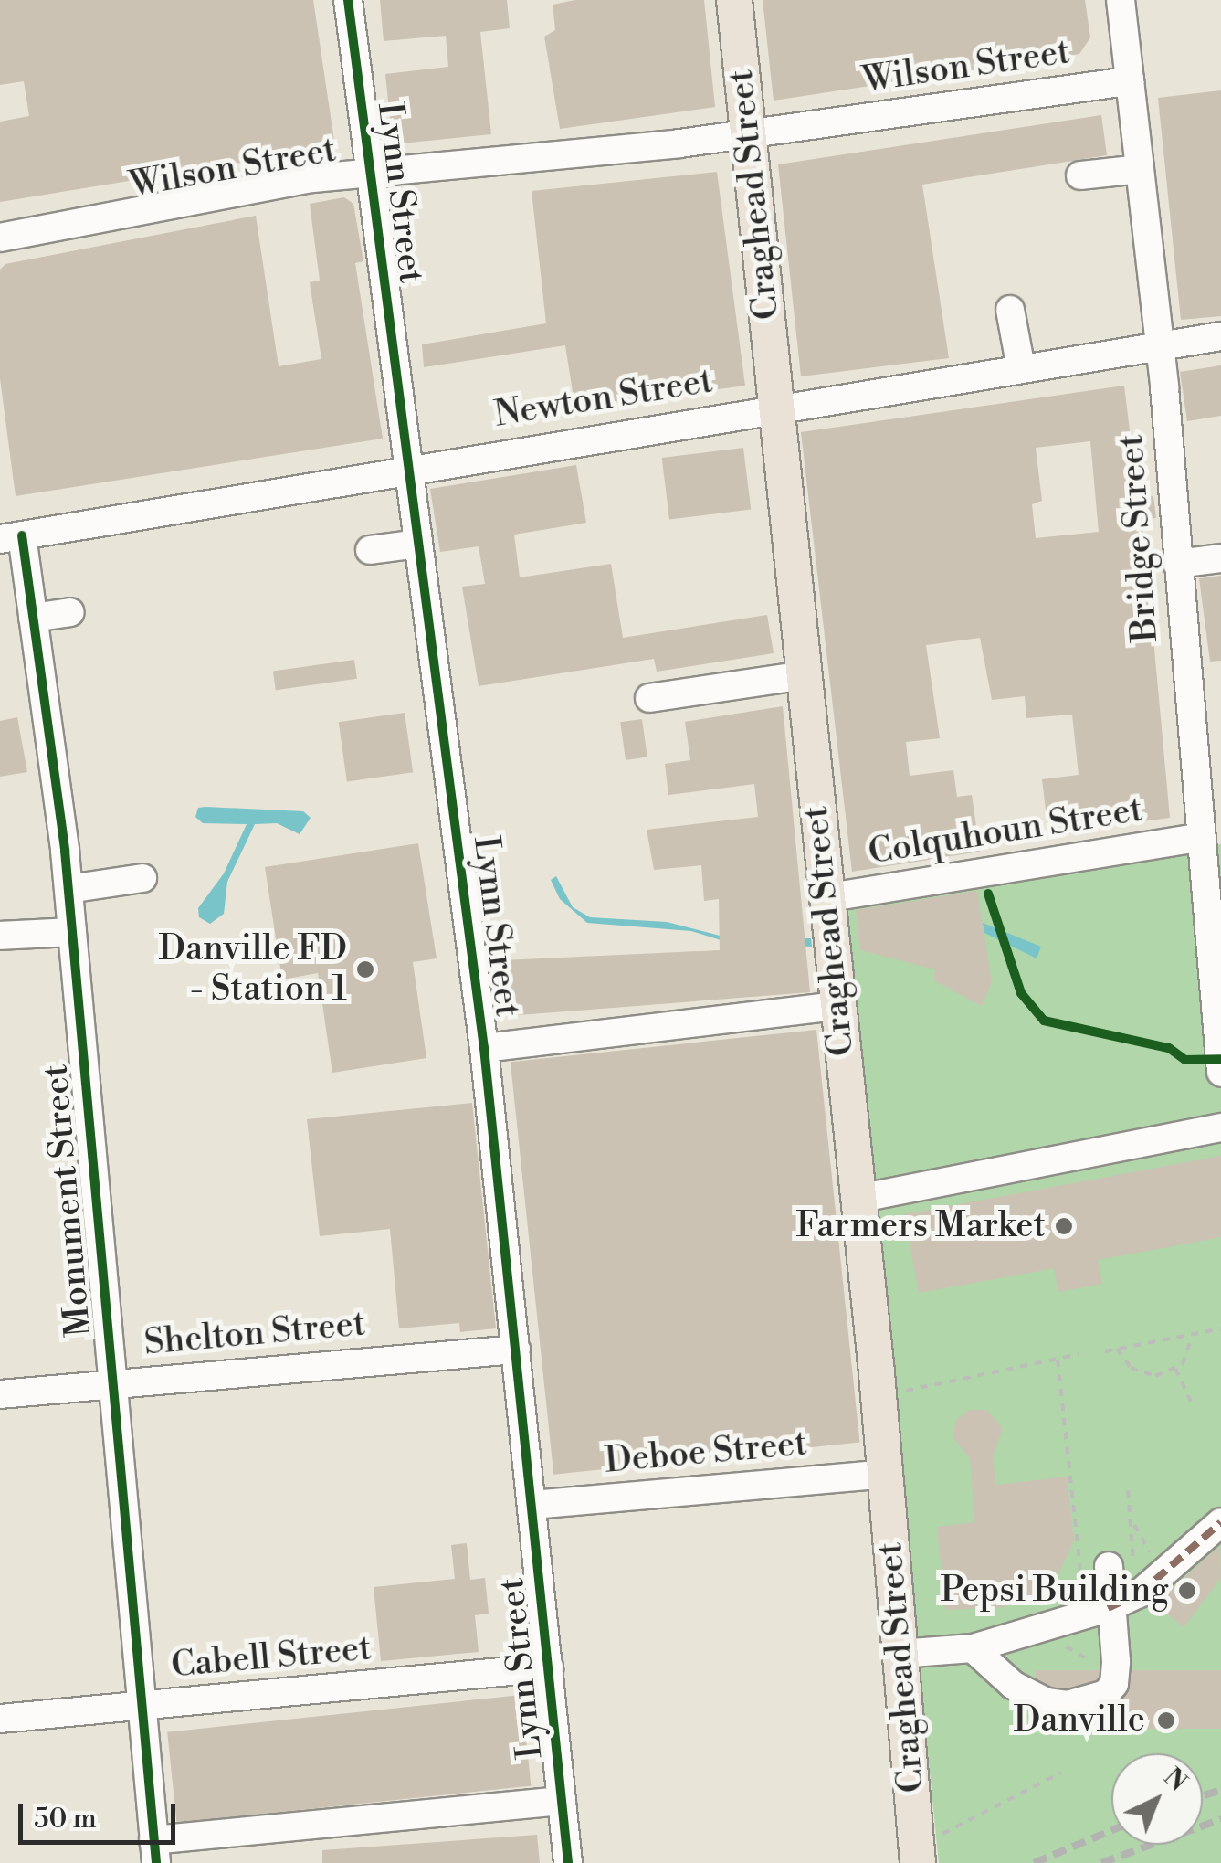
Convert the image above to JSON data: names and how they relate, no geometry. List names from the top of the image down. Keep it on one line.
{"streets":{"main road":["Craghead Street"],"street":["Wilson Street","Lynn Street","Newton Street","Bridge Street","Colquhoun Street","Monument Street","Shelton Street","Deboe Street","Cabell Street"]},"crossings":[["Wilson Street","Lynn Street"],["Wilson Street","Craghead Street"],["Wilson Street","Bridge Street"],["Lynn Street","Newton Street"],["Lynn Street","Shelton Street"],["Lynn Street","Deboe Street"],["Lynn Street","Cabell Street"],["Craghead Street","Newton Street"],["Craghead Street","Colquhoun Street"],["Craghead Street","Deboe Street"],["Newton Street","Bridge Street"],["Newton Street","Monument Street"],["Bridge Street","Colquhoun Street"],["Monument Street","Shelton Street"],["Monument Street","Cabell Street"]],"places":["Danville FD - Station 1","Farmers Market","Pepsi Building","Danville"],"scale_bar":"50 m","north":"top right"}
